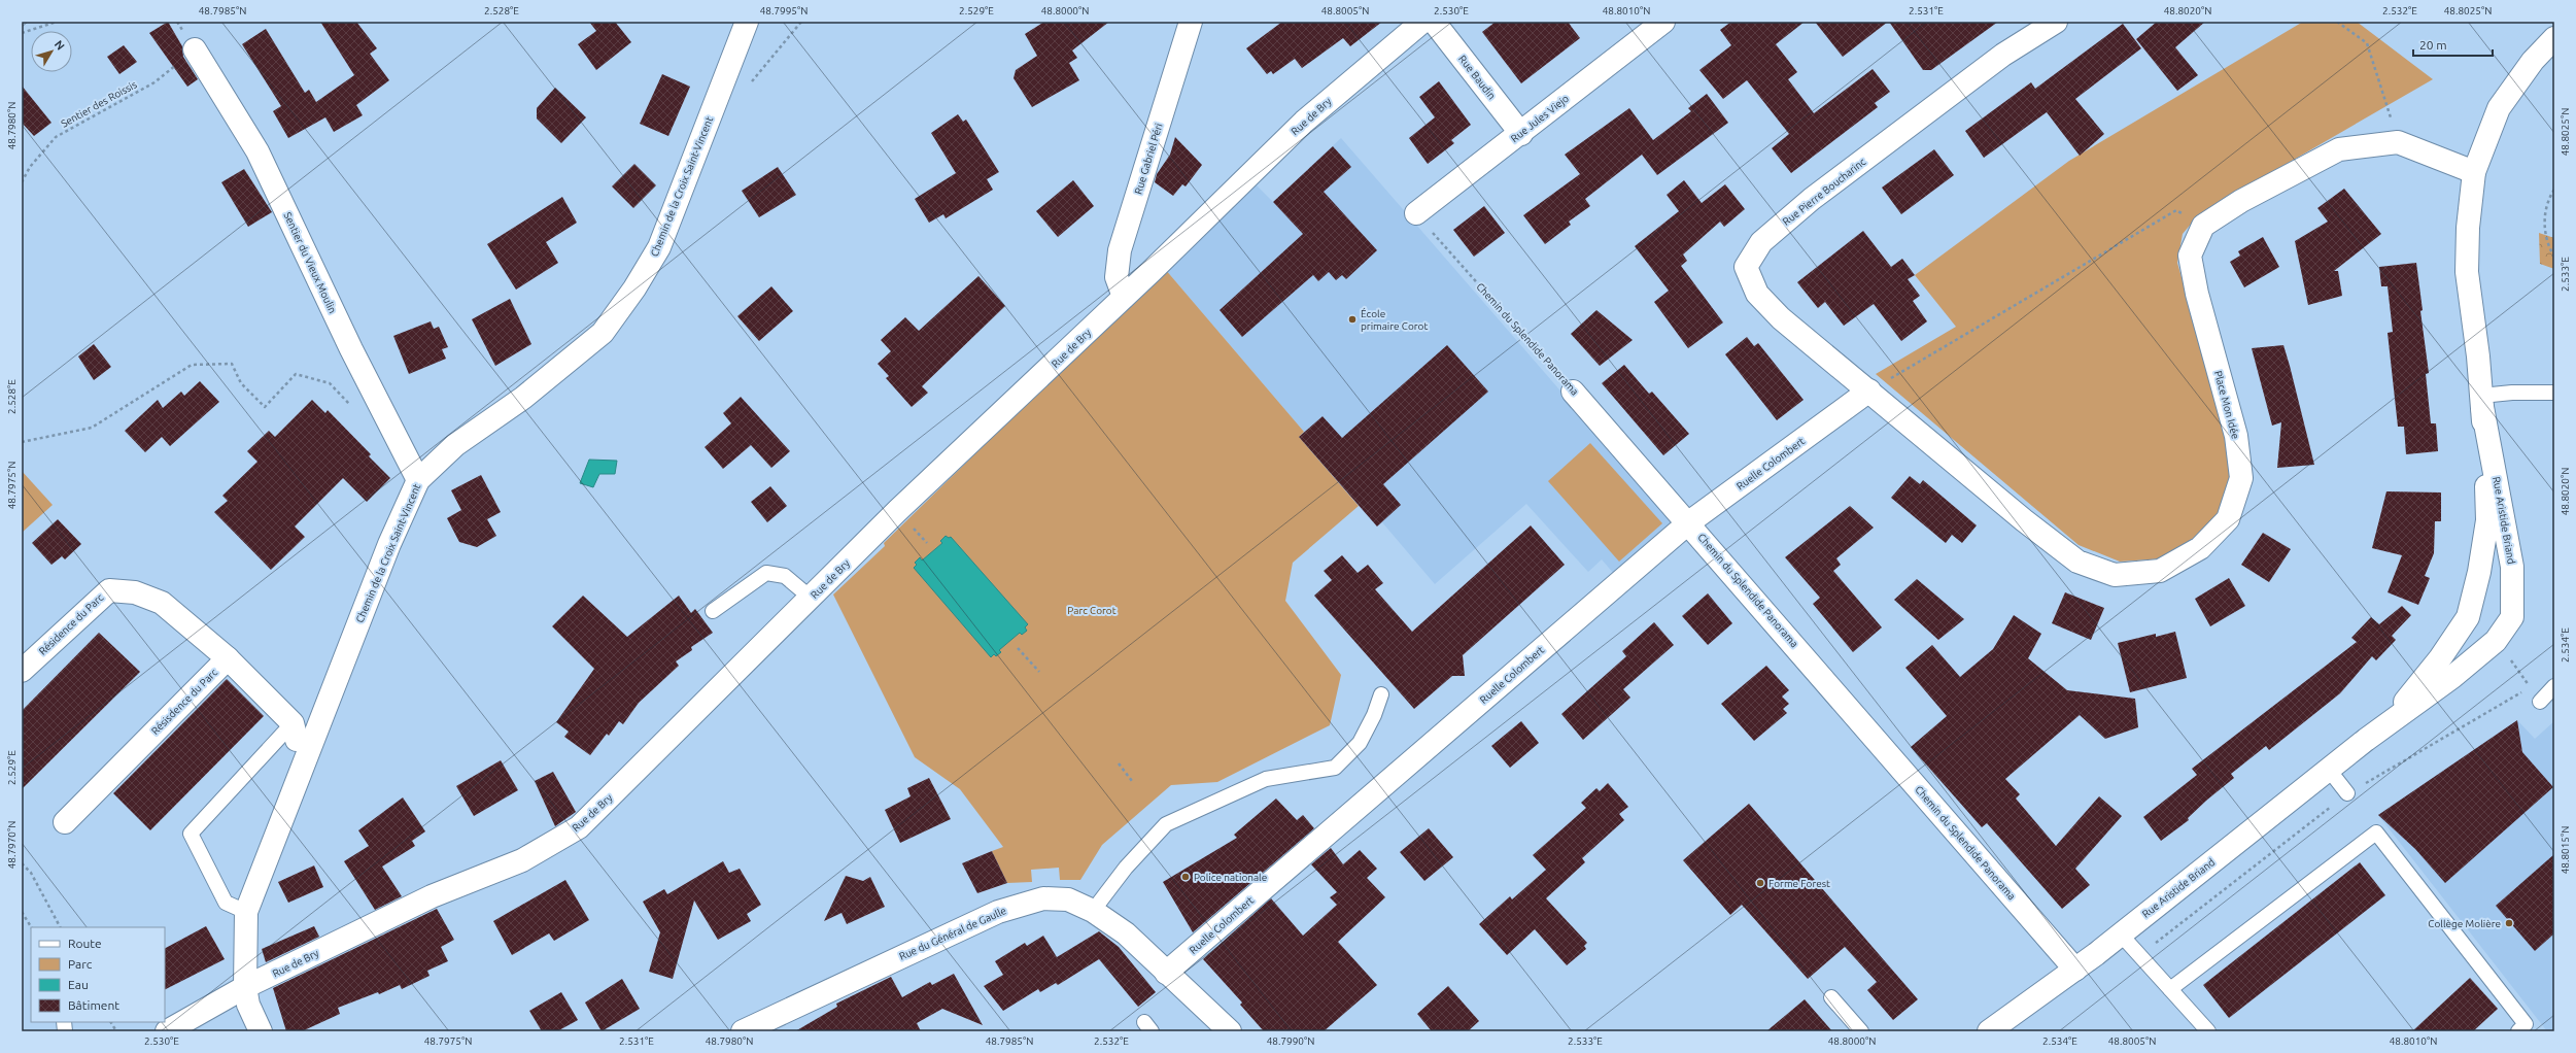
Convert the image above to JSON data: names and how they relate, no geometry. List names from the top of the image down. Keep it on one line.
{"streets":{"street":["Rue Baudin","Rue de Bry","Rue Jules Viejo","Rue Gabriel Péri","Chemin de la Croix Saint-Vincent","Rue Pierre Boucharinc","Sentier du Vieux Moulin","Chemin du Splendide Panorama","Place Mon Idée","Ruelle Colombert","Rue Aristide Briand","Résidence du Parc","Résisdence du Parc","Rue du Général de Gaulle"],"path":["Sentier des Roissis"]},"crossings":[["Rue Baudin","Rue Jules Viejo"],["Sentier des Roissis","Sentier du Vieux Moulin"],["Rue de Bry","Rue Gabriel Péri"],["Rue de Bry","Chemin de la Croix Saint-Vincent"],["Rue Jules Viejo","Chemin du Splendide Panorama"],["Chemin de la Croix Saint-Vincent","Sentier du Vieux Moulin"],["Rue Pierre Boucharinc","Place Mon Idée"],["Rue Pierre Boucharinc","Ruelle Colombert"],["Chemin du Splendide Panorama","Ruelle Colombert"],["Chemin du Splendide Panorama","Rue Aristide Briand"],["Place Mon Idée","Ruelle Colombert"],["Ruelle Colombert","Rue du Général de Gaulle"],["Résidence du Parc","Résisdence du Parc"]],"parks":["Parc Corot"],"places":["École primaire Corot","Police nationale","Forme Forest","Collège Molière"],"legend":["Route","Parc","Eau","Bâtiment"],"scale_bar":"20 m","north":"top right","coordinates":["48.7985°N","2.528°E","48.7995°N","2.529°E","48.8000°N","48.8005°N","2.530°E","48.8010°N","2.531°E","48.8020°N","2.532°E","48.8025°N","48.7980°N","2.533°E","48.7975°N","2.534°E","48.7970°N","48.8015°N","48.7990°N"]}
